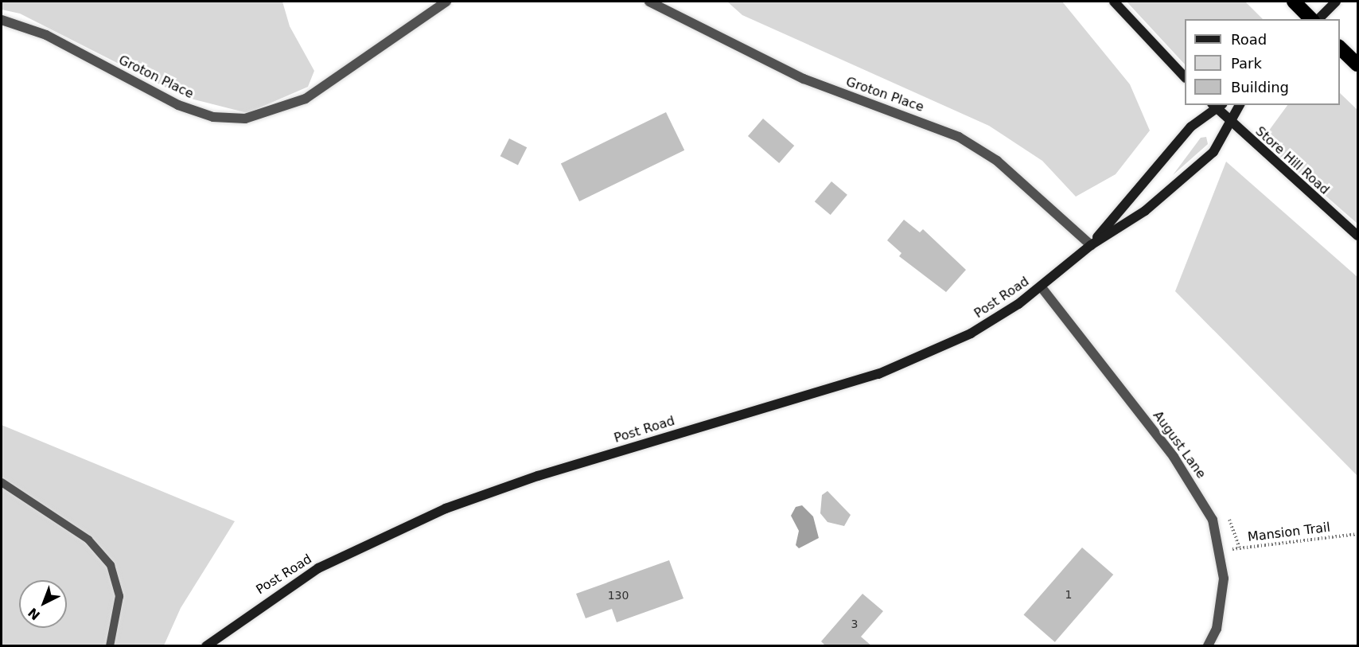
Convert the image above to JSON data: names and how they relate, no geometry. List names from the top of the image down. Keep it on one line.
{"streets":{"main road":["Store Hill Road","Post Road"],"street":["Groton Place","August Lane"],"path":["Mansion Trail"]},"crossings":[["Groton Place","Post Road"],["Store Hill Road","Post Road"],["Post Road","August Lane"],["August Lane","Mansion Trail"]],"house_numbers":["1","130","3"],"legend":["Road","Park","Building"],"north":"bottom left"}
